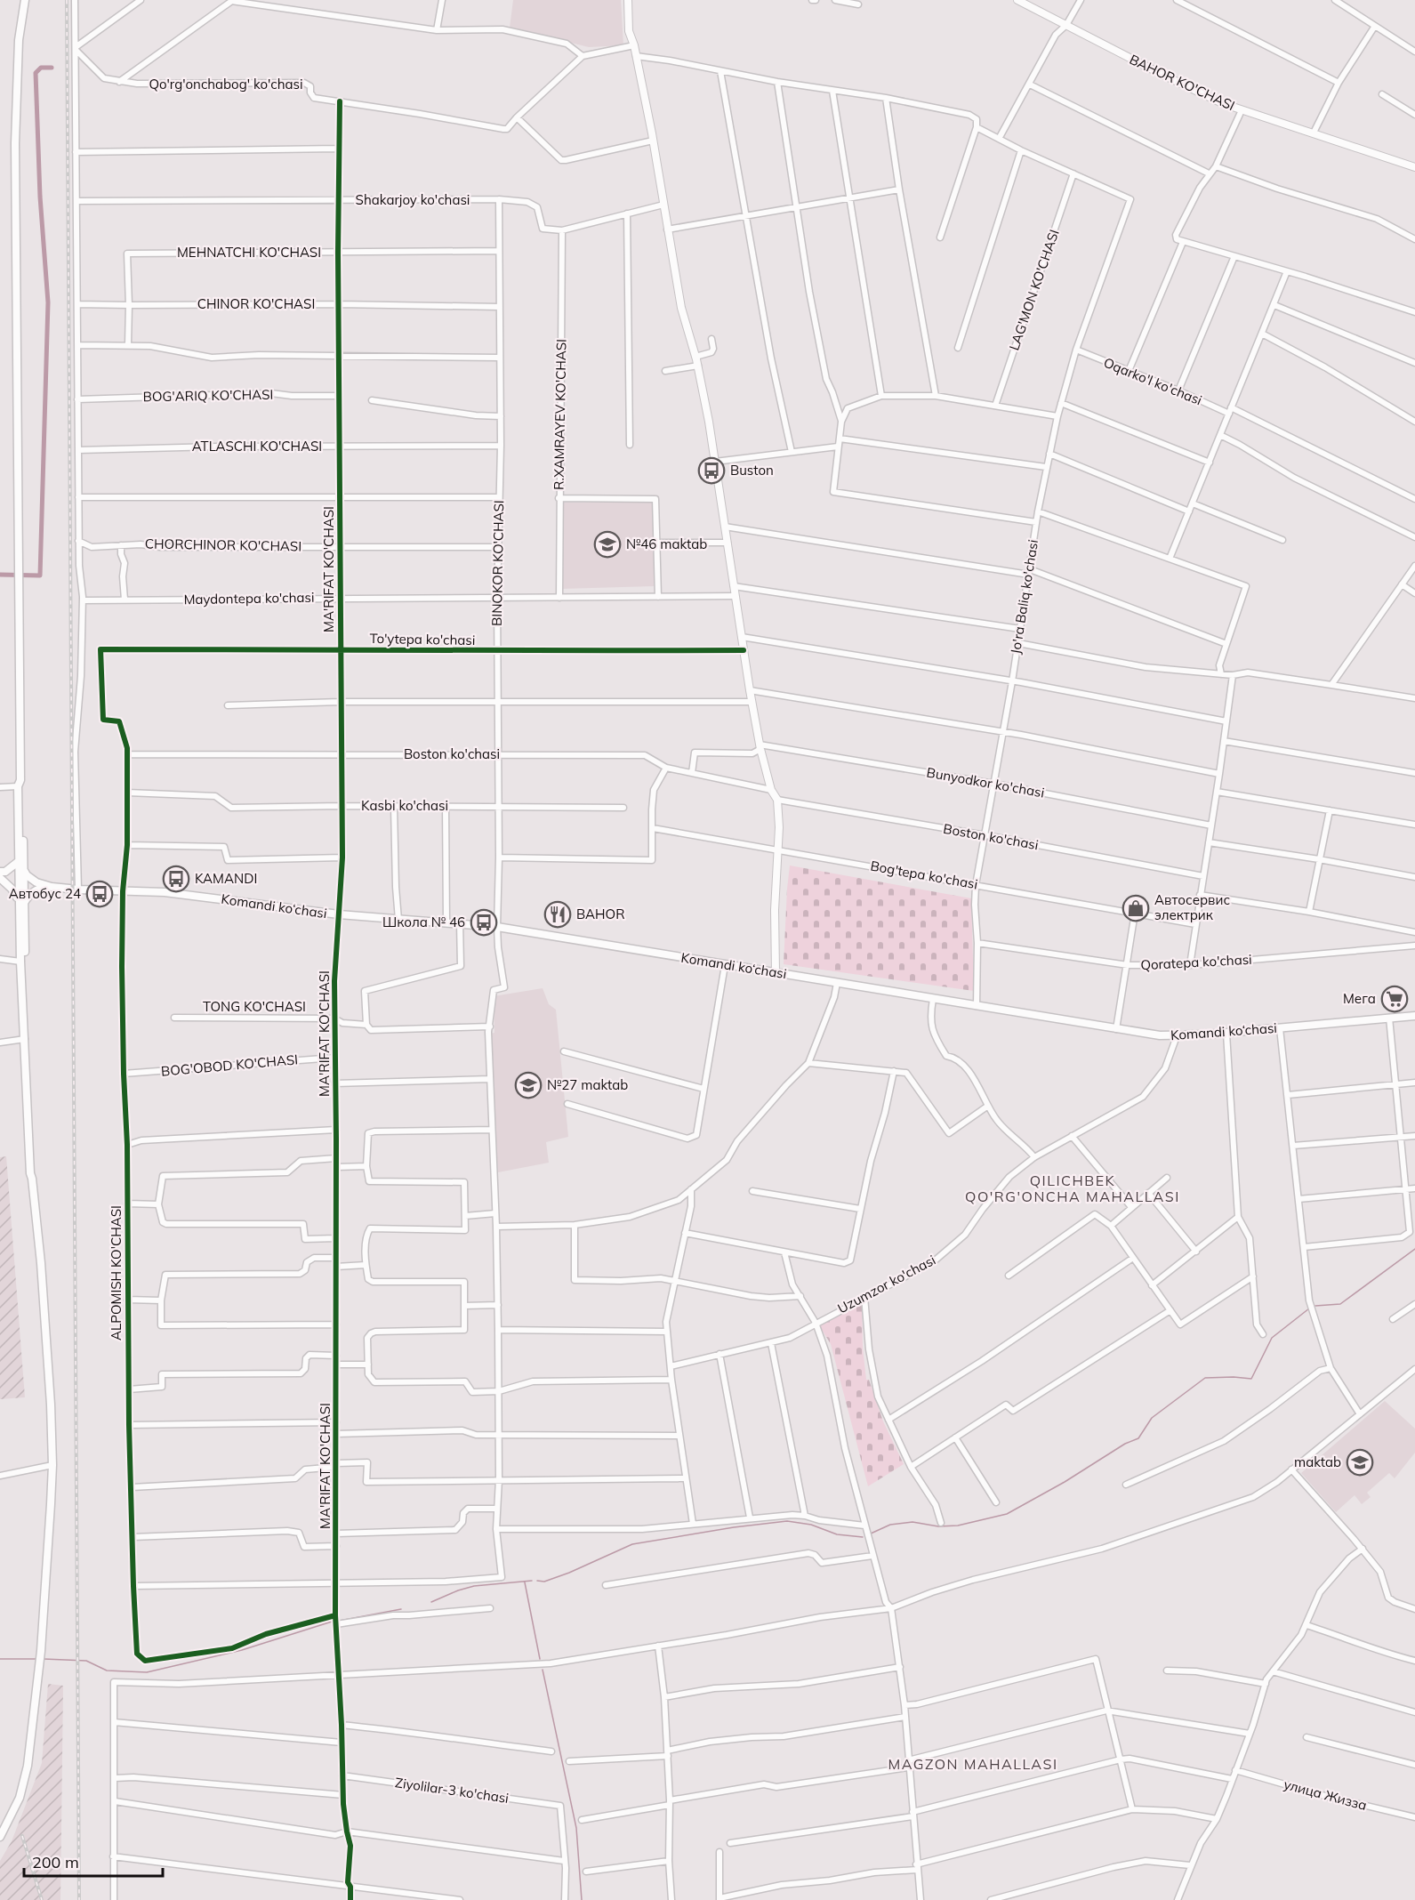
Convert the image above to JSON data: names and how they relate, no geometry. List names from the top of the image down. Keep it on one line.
{"streets":{"main road":["Komandi ko‘chasi"],"street":["BAHOR KO'CHASI","Qo'rg'onchabog' ko'chasi","Shakarjoy ko'chasi","MEHNATCHI KO'CHASI","LAG'MON KO'CHASI","CHINOR KO'CHASI","Oqarko'l ko'chasi","BOG'ARIQ KO'CHASI","R.XAMRAYEV KO'CHASI","ATLASCHI KO'CHASI","CHORCHINOR KO'CHASI","BINOKOR KO'CHASI","MA'RIFAT KO'CHASI","Jo'ra Baliq ko'chasi","Maydontepa ko'chasi","To'ytepa ko'chasi","Boston ko'chasi","Bunyodkor ko'chasi","Kasbi ko'chasi","Bog'tepa ko'chasi","Qoratepa ko'chasi","TONG KO'CHASI","BOG'OBOD KO'CHASI","ALPOMISH KO'CHASI","Uzumzor ko'chasi","Ziyolilar-3 ko'chasi","улица Жизза"]},"crossings":[["Qo'rg'onchabog' ko'chasi","MA'RIFAT KO'CHASI"],["Shakarjoy ko'chasi","R.XAMRAYEV KO'CHASI"],["Shakarjoy ko'chasi","BINOKOR KO'CHASI"],["Shakarjoy ko'chasi","MA'RIFAT KO'CHASI"],["MEHNATCHI KO'CHASI","CHINOR KO'CHASI"],["MEHNATCHI KO'CHASI","BINOKOR KO'CHASI"],["MEHNATCHI KO'CHASI","MA'RIFAT KO'CHASI"],["LAG'MON KO'CHASI","Jo'ra Baliq ko'chasi"],["CHINOR KO'CHASI","BINOKOR KO'CHASI"],["CHINOR KO'CHASI","MA'RIFAT KO'CHASI"],["Oqarko'l ko'chasi","Jo'ra Baliq ko'chasi"],["BOG'ARIQ KO'CHASI","MA'RIFAT KO'CHASI"],["R.XAMRAYEV KO'CHASI","Maydontepa ko'chasi"],["ATLASCHI KO'CHASI","BINOKOR KO'CHASI"],["ATLASCHI KO'CHASI","MA'RIFAT KO'CHASI"],["CHORCHINOR KO'CHASI","BINOKOR KO'CHASI"],["CHORCHINOR KO'CHASI","MA'RIFAT KO'CHASI"],["BINOKOR KO'CHASI","Maydontepa ko'chasi"],["BINOKOR KO'CHASI","To'ytepa ko'chasi"],["BINOKOR KO'CHASI","Boston ko'chasi"],["BINOKOR KO'CHASI","Kasbi ko'chasi"],["BINOKOR KO'CHASI","Komandi ko‘chasi"],["BINOKOR KO'CHASI","TONG KO'CHASI"],["MA'RIFAT KO'CHASI","Maydontepa ko'chasi"],["MA'RIFAT KO'CHASI","To'ytepa ko'chasi"],["MA'RIFAT KO'CHASI","Boston ko'chasi"],["MA'RIFAT KO'CHASI","Kasbi ko'chasi"],["MA'RIFAT KO'CHASI","Komandi ko‘chasi"],["MA'RIFAT KO'CHASI","TONG KO'CHASI"],["MA'RIFAT KO'CHASI","BOG'OBOD KO'CHASI"],["MA'RIFAT KO'CHASI","ALPOMISH KO'CHASI"],["MA'RIFAT KO'CHASI","Ziyolilar-3 ko'chasi"],["Jo'ra Baliq ko'chasi","Boston ko'chasi"],["Jo'ra Baliq ko'chasi","Bunyodkor ko'chasi"],["Jo'ra Baliq ko'chasi","Bog'tepa ko'chasi"],["Jo'ra Baliq ko'chasi","Komandi ko‘chasi"],["Jo'ra Baliq ko'chasi","Qoratepa ko'chasi"],["To'ytepa ko'chasi","ALPOMISH KO'CHASI"],["Boston ko'chasi","Bunyodkor ko'chasi"],["Boston ko'chasi","ALPOMISH KO'CHASI"],["Kasbi ko'chasi","ALPOMISH KO'CHASI"],["Komandi ko‘chasi","ALPOMISH KO'CHASI"],["Komandi ko‘chasi","Uzumzor ko'chasi"],["BOG'OBOD KO'CHASI","ALPOMISH KO'CHASI"]],"districts":["QILICHBEK QO'RG'ONCHA MAHALLASI","MAGZON MAHALLASI"],"places":{"bus stop":["Buston","KAMANDI","Автобус 24","Школа № 46"],"school or university":["№46 maktab","№27 maktab","maktab"],"shop":["Автосервис электрик"],"restaurant":["BAHOR"],"supermarket":["Мега"]},"scale_bar":"200 m"}
